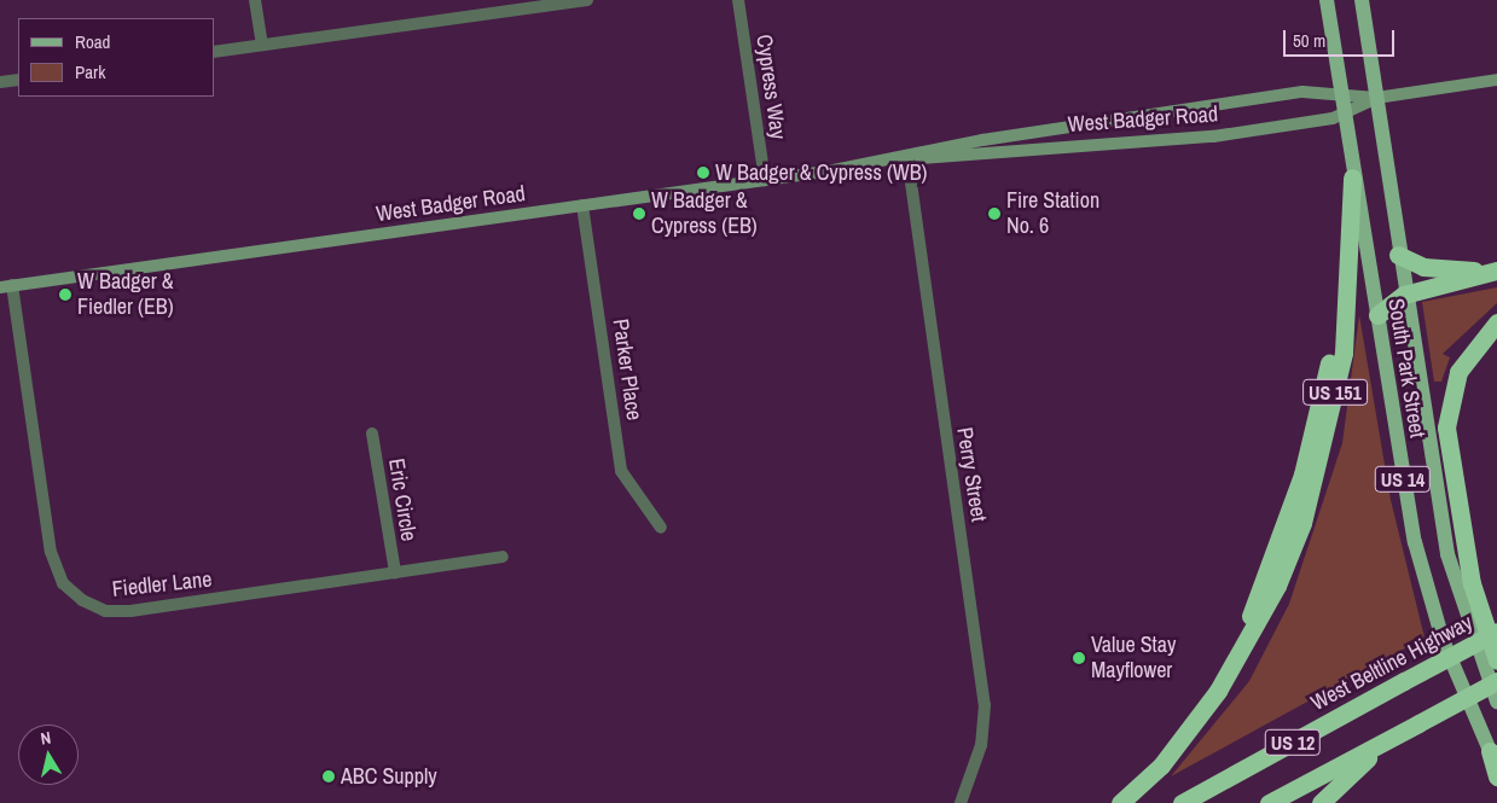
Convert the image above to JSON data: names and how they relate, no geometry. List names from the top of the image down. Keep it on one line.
{"streets":{"highway":["US 151","US 14","West Beltline Highway","US 12"],"main road":["South Park Street"],"street":["Cypress Way","West Badger Road","Parker Place","Perry Street","Eric Circle","Fiedler Lane"]},"crossings":[["Cypress Way","West Badger Road"],["West Badger Road","South Park Street"],["West Badger Road","Parker Place"],["West Badger Road","Perry Street"],["West Badger Road","Fiedler Lane"],["South Park Street","US 151"],["Eric Circle","Fiedler Lane"]],"places":["W Badger & Cypress (WB)","W Badger & Cypress (EB)","Fire Station No. 6","W Badger & Fiedler (EB)","Value Stay Mayflower","ABC Supply"],"legend":["Road","Park"],"scale_bar":"50 m","north":"top"}
